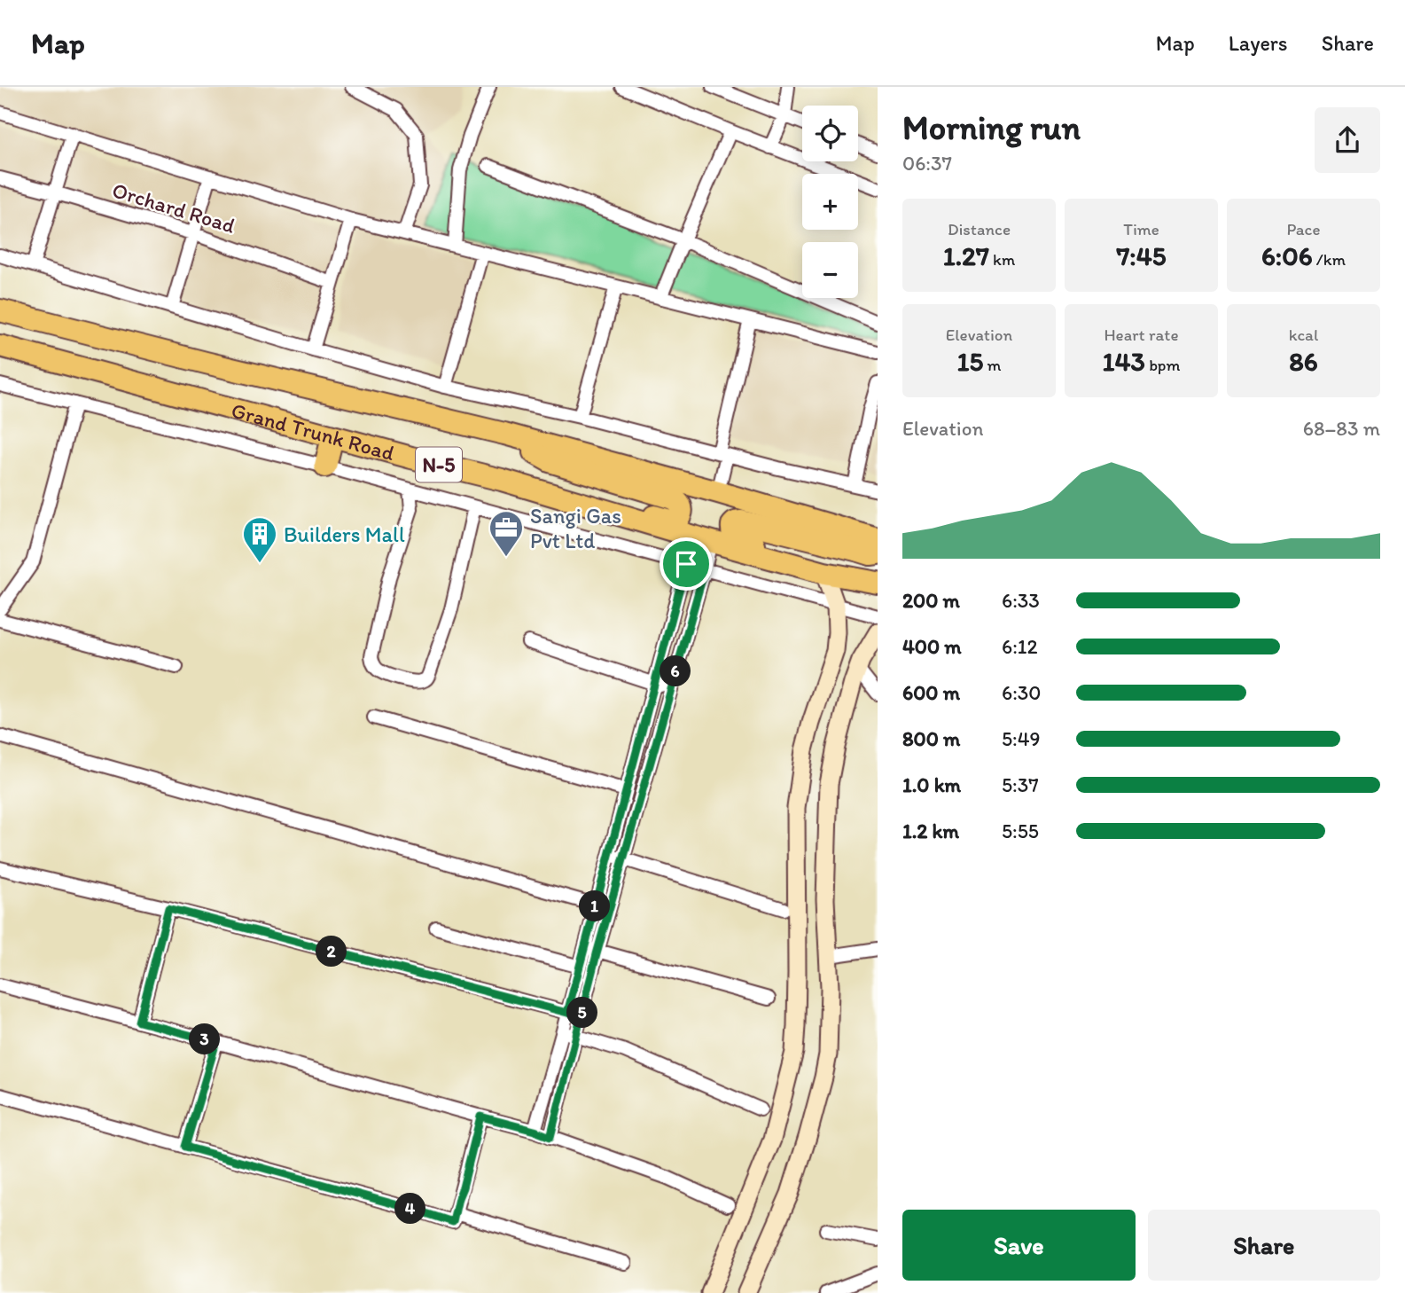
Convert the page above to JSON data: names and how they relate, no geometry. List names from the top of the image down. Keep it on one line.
{"streets":{"highway":["Grand Trunk Road","N-5"],"street":["Orchard Road"]},"places":{"office":["Sangi Gas Pvt Ltd"],"building":["Builders Mall"]},"page":{"header":"Map","nav":["Map","Layers","Share"],"heading":["Morning run","06:37"],"map_buttons":["+","−"],"stats":[["Distance","1.27 km"],["Time","7:45"],["Pace","6:06 /km"],["Elevation","15 m"],["Heart rate","143 bpm"],["kcal","86"]],"chart":["Elevation","68–83 m"],"list":[{"name":"200 m","note":"6:33"},{"name":"400 m","note":"6:12"},{"name":"600 m","note":"6:30"},{"name":"800 m","note":"5:49"},{"name":"1.0 km","note":"5:37"},{"name":"1.2 km","note":"5:55"}],"pins":["6","1","2","5","3","4"],"buttons":["Save","Share"]}}
